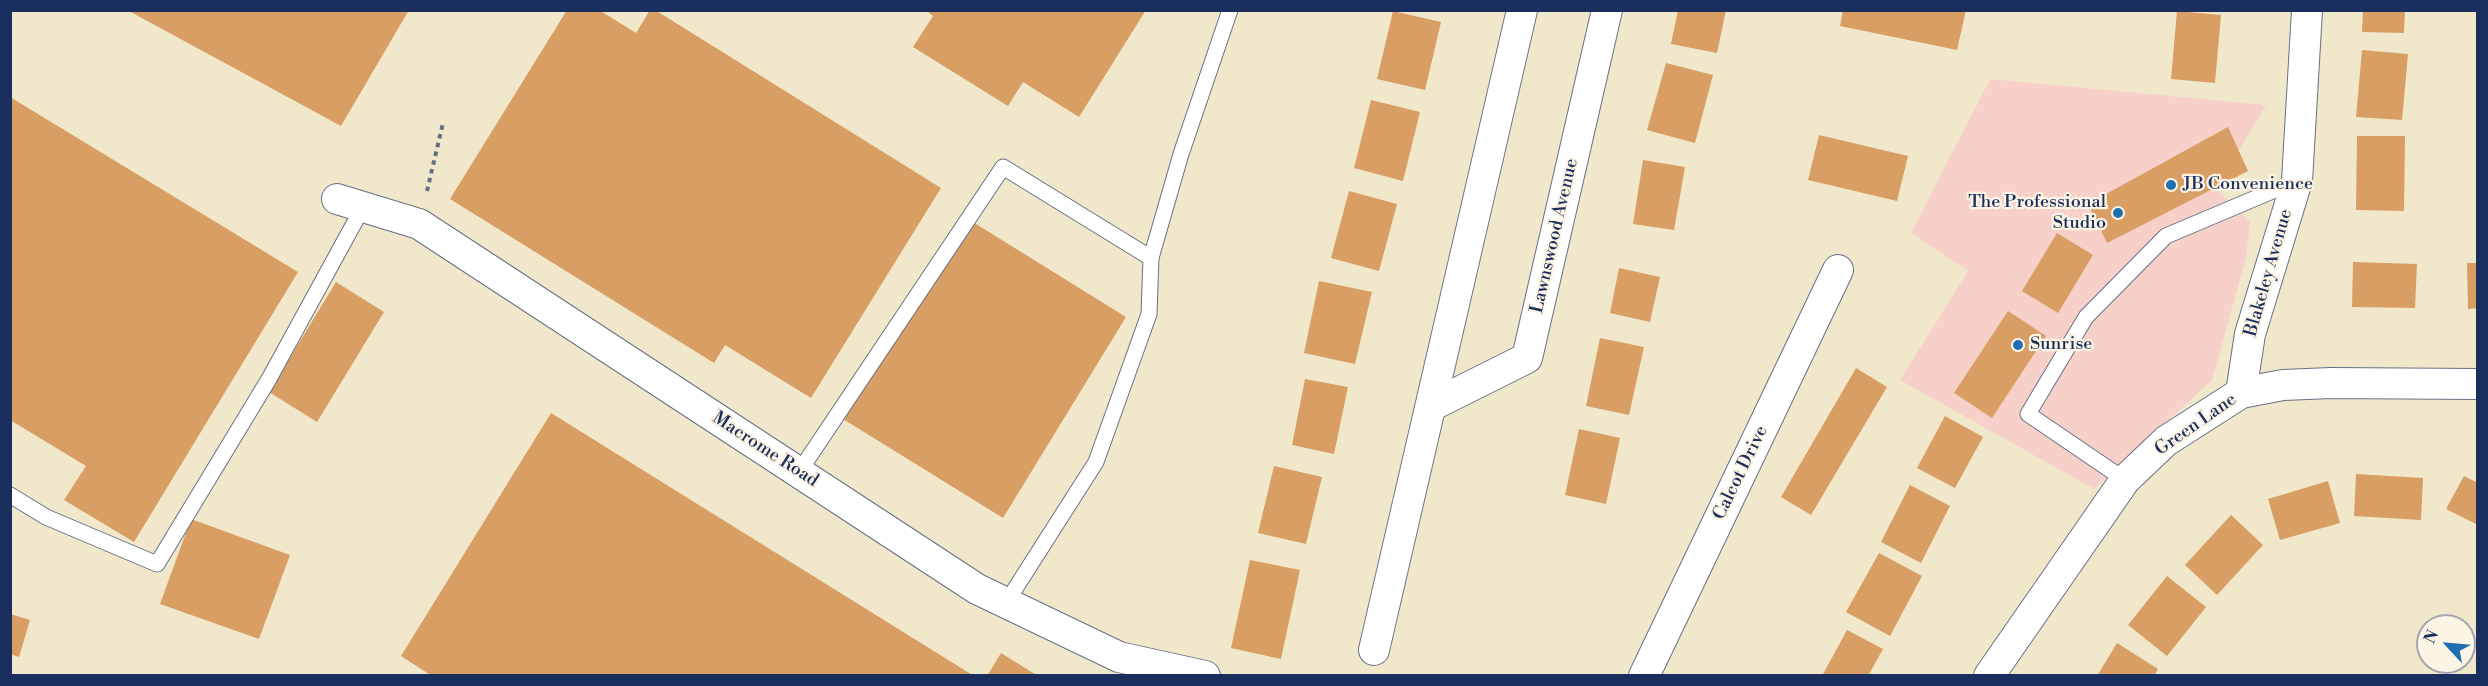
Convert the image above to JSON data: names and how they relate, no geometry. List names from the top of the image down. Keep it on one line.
{"streets":{"street":["Lawnswood Avenue","Blakeley Avenue","Green Lane","Macrome Road","Calcot Drive"]},"crossings":[["Blakeley Avenue","Green Lane"]],"places":["JB Convenience","The Professional Studio","Sunrise"],"north":"top left"}
